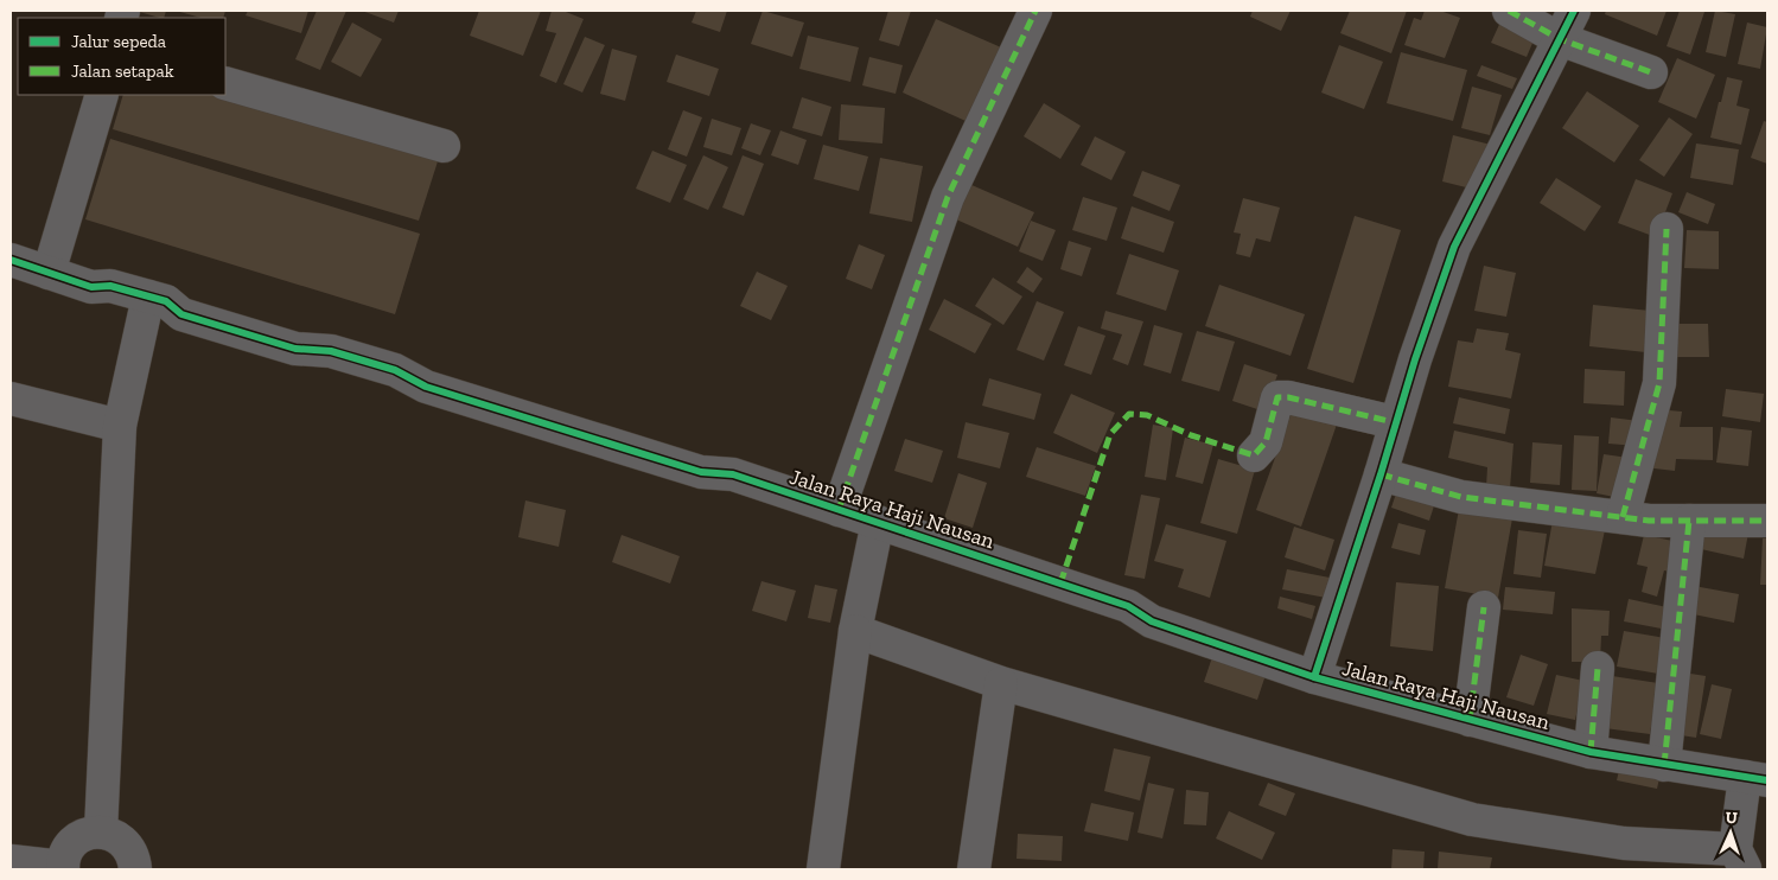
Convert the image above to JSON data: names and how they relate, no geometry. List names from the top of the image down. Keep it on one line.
{"streets":{"street":["Jalan Raya Haji Nausan"]},"legend":["Jalur sepeda","Jalan setapak"],"north":"top"}
